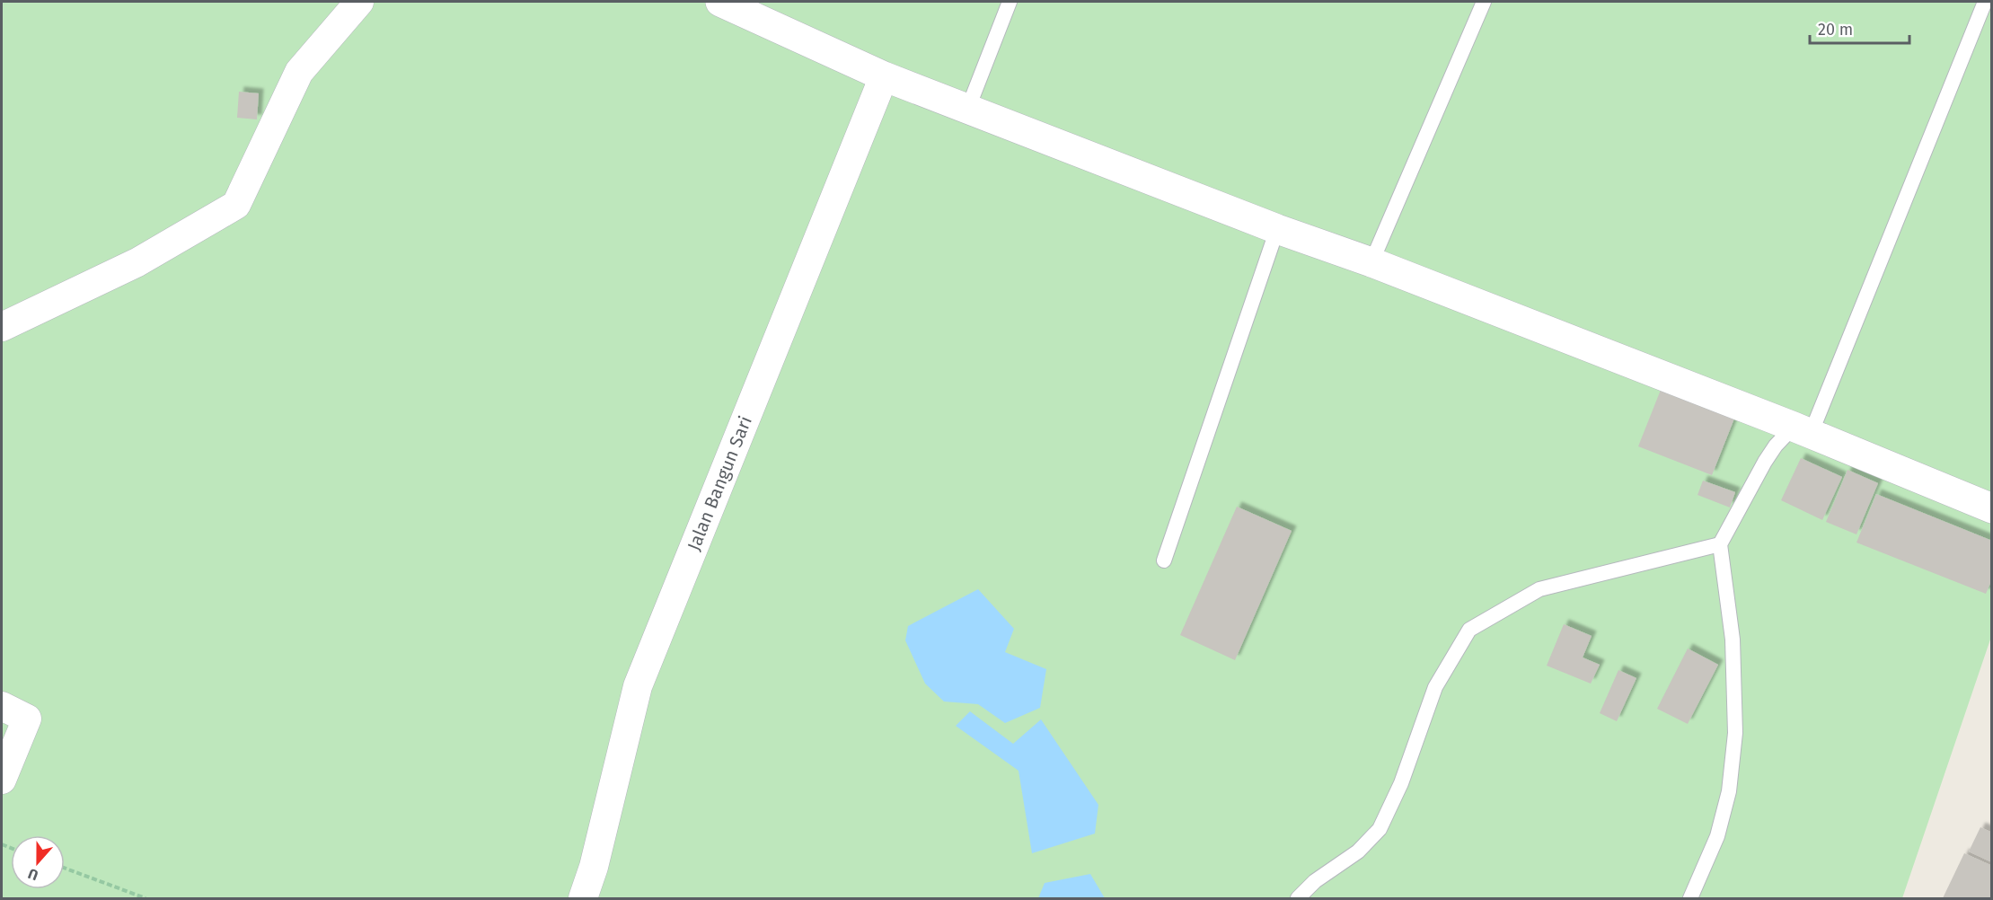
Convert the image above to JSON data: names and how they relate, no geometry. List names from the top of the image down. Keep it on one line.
{"streets":{"street":["Jalan Bangun Sari"]},"scale_bar":"20 m","north":"bottom"}
